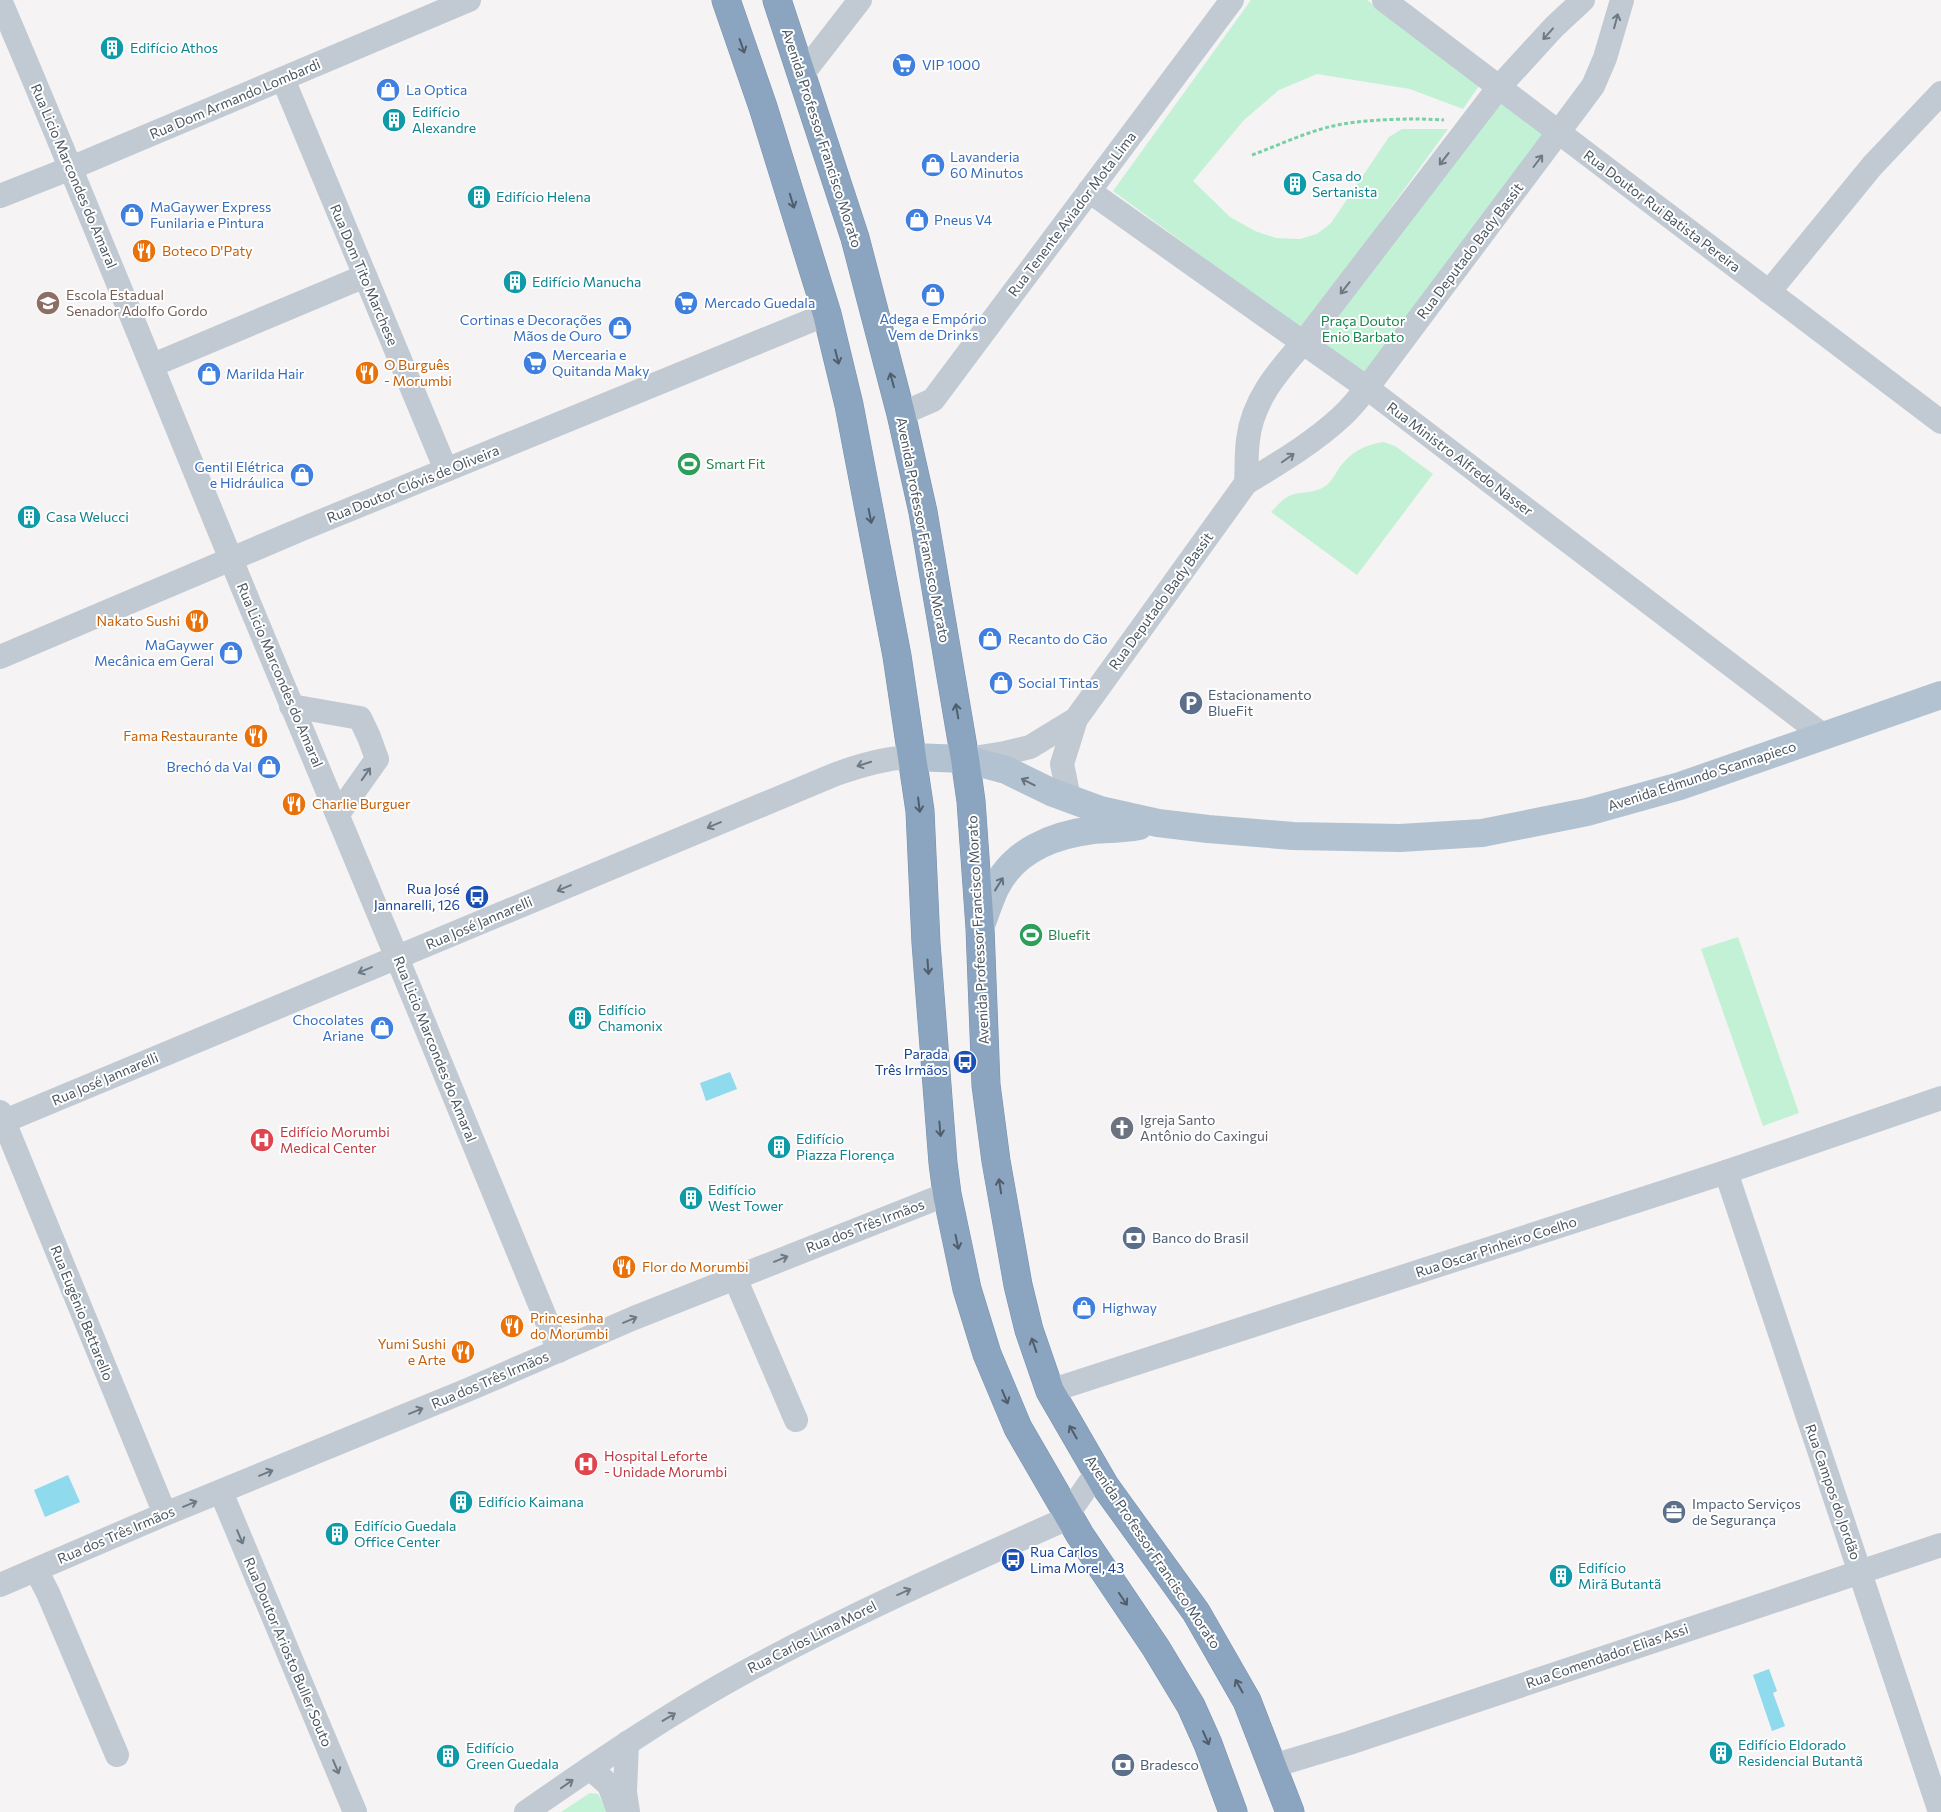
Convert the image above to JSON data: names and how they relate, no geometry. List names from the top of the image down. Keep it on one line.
{"streets":{"highway":["Avenida Professor Francisco Morato"],"main road":["Avenida Edmundo Scannapieco","Rua José Jannarelli"],"street":["Rua Dom Armando Lombardi","Rua Licio Marcondes do Amaral","Rua Doutor Rui Batista Pereira","Rua Tenente Aviador Mota Lima","Rua Deputado Bady Bassit","Rua Dom Tito Marchese","Rua Ministro Alfredo Nasser","Rua Doutor Clóvis de Oliveira","Rua dos Três Irmãos","Rua Oscar Pinheiro Coelho","Rua Eugênio Bettarello","Rua Campos do Jordão","Rua Carlos Lima Morel","Rua Doutor Ariosto Buller Souto","Rua Comendador Elias Assi"]},"crossings":[["Rua Dom Armando Lombardi","Rua Licio Marcondes do Amaral"],["Rua Dom Armando Lombardi","Rua Dom Tito Marchese"],["Avenida Professor Francisco Morato","Rua Tenente Aviador Mota Lima"],["Avenida Professor Francisco Morato","Rua Deputado Bady Bassit"],["Avenida Professor Francisco Morato","Avenida Edmundo Scannapieco"],["Avenida Professor Francisco Morato","Rua José Jannarelli"],["Avenida Professor Francisco Morato","Rua Oscar Pinheiro Coelho"],["Avenida Professor Francisco Morato","Rua Carlos Lima Morel"],["Avenida Professor Francisco Morato","Rua Comendador Elias Assi"],["Rua Licio Marcondes do Amaral","Rua Doutor Clóvis de Oliveira"],["Rua Licio Marcondes do Amaral","Rua José Jannarelli"],["Rua Licio Marcondes do Amaral","Rua dos Três Irmãos"],["Rua Doutor Rui Batista Pereira","Rua Deputado Bady Bassit"],["Rua Tenente Aviador Mota Lima","Rua Ministro Alfredo Nasser"],["Rua Deputado Bady Bassit","Rua Ministro Alfredo Nasser"],["Rua Deputado Bady Bassit","Avenida Edmundo Scannapieco"],["Rua Deputado Bady Bassit","Rua José Jannarelli"],["Rua Dom Tito Marchese","Rua Doutor Clóvis de Oliveira"],["Rua Ministro Alfredo Nasser","Avenida Edmundo Scannapieco"],["Avenida Edmundo Scannapieco","Rua José Jannarelli"],["Rua José Jannarelli","Rua Eugênio Bettarello"],["Rua dos Três Irmãos","Rua Eugênio Bettarello"],["Rua dos Três Irmãos","Rua Doutor Ariosto Buller Souto"],["Rua Oscar Pinheiro Coelho","Rua Campos do Jordão"],["Rua Campos do Jordão","Rua Comendador Elias Assi"]],"one_way":["Rua José Jannarelli","Rua dos Três Irmãos","Rua Carlos Lima Morel"],"parks":["Praça Doutor Enio Barbato"],"places":{"building":["Edifício Athos","Edifício Alexandre","Casa do Sertanista","Edifício Helena","Edifício Manucha","Casa Welucci","Edifício Chamonix","Edifício Piazza Florença","Edifício West Tower","Edifício Kaimana","Edifício Guedala Office Center","Edifício Mirã Butantã","Edifício Eldorado Residencial Butantã","Edifício Green Guedala"],"supermarket":["VIP 1000","Mercado Guedala","Mercearia e Quitanda Maky"],"shop":["La Optica","Lavanderia 60 Minutos","MaGaywer Express Funilaria e Pintura","Pneus V4","Adega e Empório Vem de Drinks","Cortinas e Decorações Mãos de Ouro","Marilda Hair","Gentil Elétrica e Hidráulica","Recanto do Cão","MaGaywer Mecânica em Geral","Social Tintas","Brechó da Val","Chocolates Ariane","Highway"],"restaurant":["Boteco D'Paty","O Burguês - Morumbi","Nakato Sushi","Fama Restaurante","Charlie Burguer","Flor do Morumbi","Princesinha do Morumbi","Yumi Sushi e Arte"],"school or university":["Escola Estadual Senador Adolfo Gordo"],"sports":["Smart Fit","Bluefit"],"parking":["Estacionamento BlueFit"],"bus stop":["Rua José Jannarelli, 126","Parada Três Irmãos","Rua Carlos Lima Morel, 43"],"church":["Igreja Santo Antônio do Caxingui"],"hospital":["Edifício Morumbi Medical Center","Hospital Leforte - Unidade Morumbi"],"bank":["Banco do Brasil","Bradesco"],"office":["Impacto Serviços de Segurança"]}}
